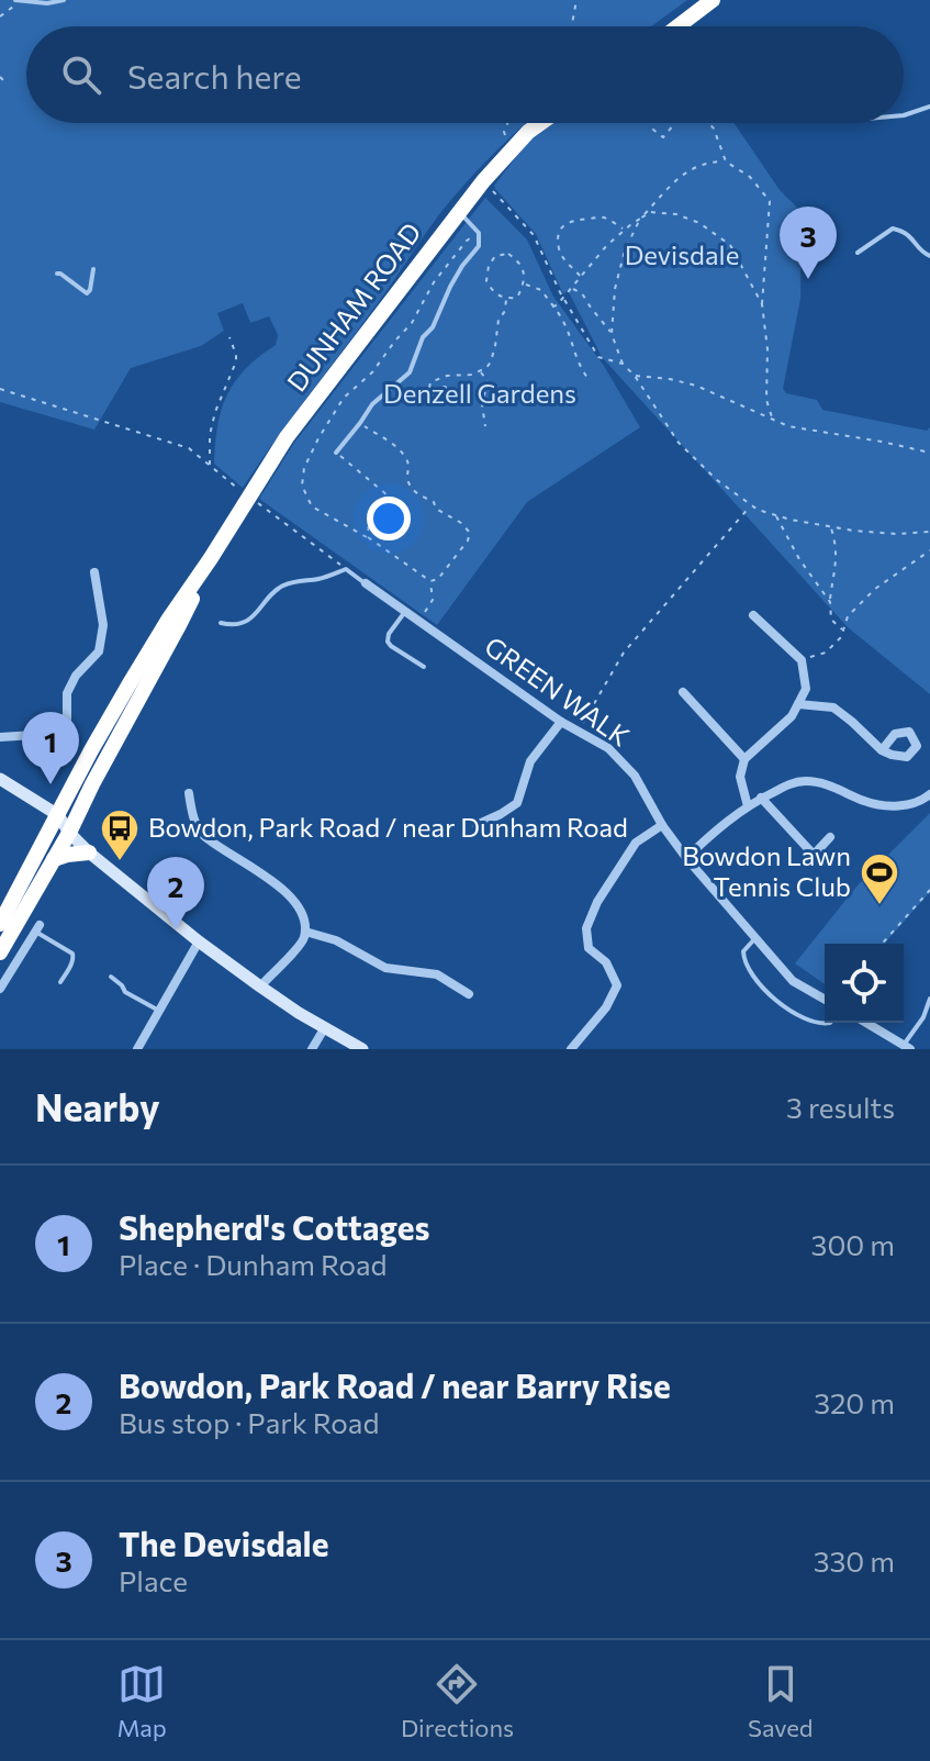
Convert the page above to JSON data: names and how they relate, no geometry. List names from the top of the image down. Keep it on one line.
{"streets":{"highway":["DUNHAM ROAD"],"street":["GREEN WALK"]},"parks":["Devisdale","Denzell Gardens"],"places":{"bus stop":["Bowdon, Park Road / near Dunham Road"],"sports":["Bowdon Lawn Tennis Club"]},"page":{"search":"Search here","pins":["3","1","2"],"heading":["Nearby","3 results"],"list":[{"mark":"1","name":"Shepherd's Cottages","note":"Place · Dunham Road","value":"300 m"},{"mark":"2","name":"Bowdon, Park Road / near Barry Rise","note":"Bus stop · Park Road","value":"320 m"},{"mark":"3","name":"The Devisdale","note":"Place","value":"330 m"}],"nav":["Map","Directions","Saved"]}}
